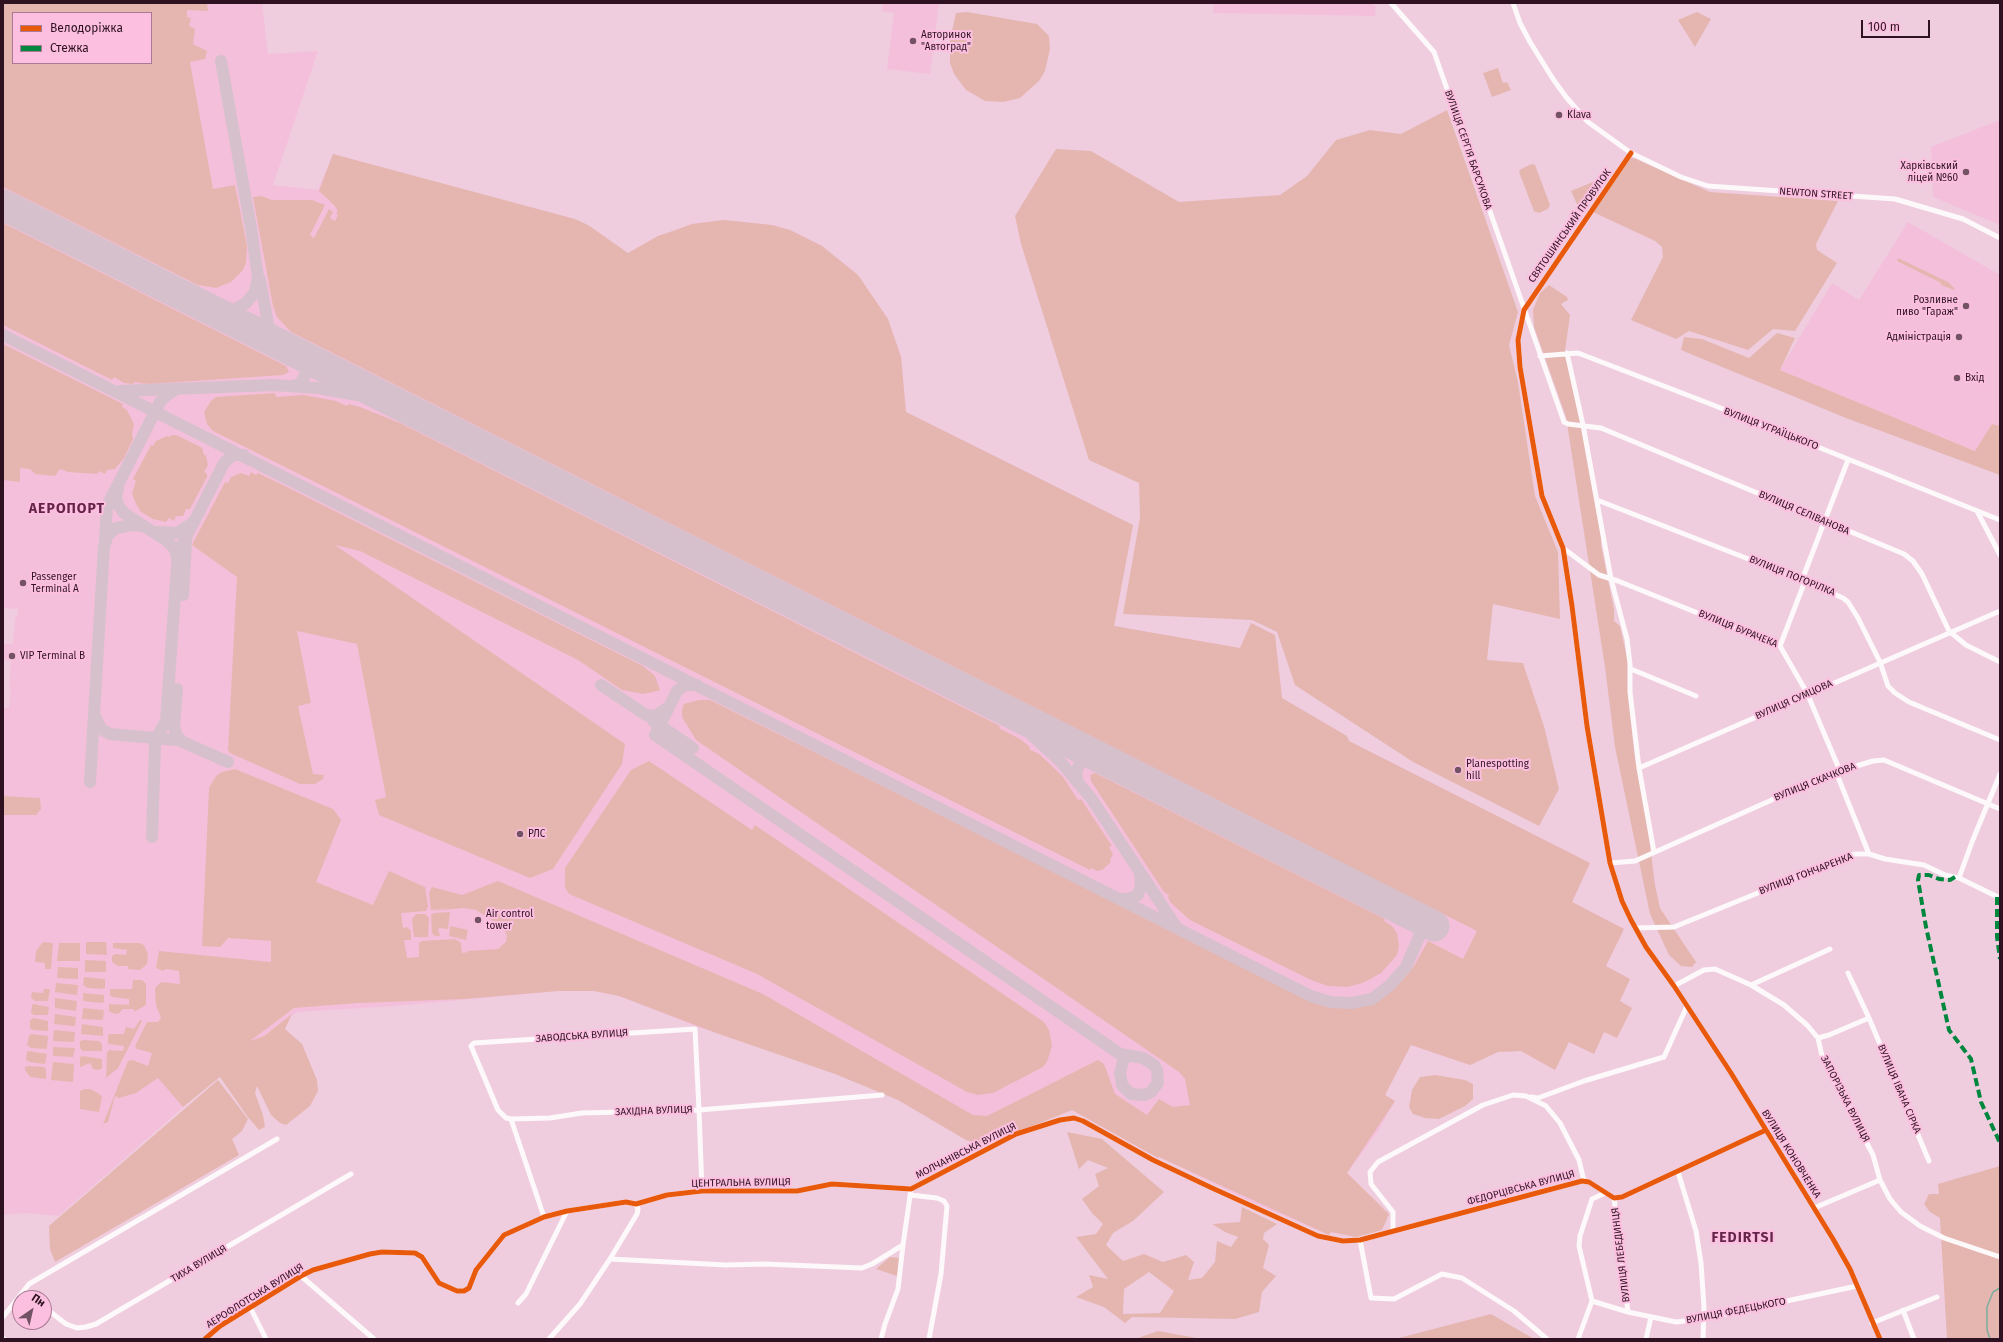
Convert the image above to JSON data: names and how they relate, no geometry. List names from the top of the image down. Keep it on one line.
{"streets":{"street":["ВУЛИЦЯ СЕРГІЯ БАРСУКОВА","NEWTON STREET","СВЯТОШИНСЬКИЙ ПРОВУЛОК","ВУЛИЦЯ УГРАЇЦЬКОГО","ВУЛИЦЯ СЕЛІВАНОВА","ВУЛИЦЯ ПОГОРІЛКА","ВУЛИЦЯ БУРАЧЕКА","ВУЛИЦЯ СУМЦОВА","ВУЛИЦЯ СКАЧКОВА","ВУЛИЦЯ ГОНЧАРЕНКА","ЗАВОДСЬКА ВУЛИЦЯ","ВУЛИЦЯ ІВАНА СІРКА","ЗАПОРІЗЬКА ВУЛИЦЯ","ЗАХІДНА ВУЛИЦЯ","МОЛЧАНІВСЬКА ВУЛИЦЯ","ВУЛИЦЯ КОНОВЧЕНКА","ЦЕНТРАЛЬНА ВУЛИЦЯ","ФЕДОРЦІВСЬКА ВУЛИЦЯ","ВУЛИЦЯ ЛЕБЕДИНЦЯ","ТИХА ВУЛИЦЯ","АЕРОФЛОТСЬКА ВУЛИЦЯ","ВУЛИЦЯ ФЕДЕЦЬКОГО"]},"crossings":[["ВУЛИЦЯ СЕРГІЯ БАРСУКОВА","СВЯТОШИНСЬКИЙ ПРОВУЛОК"],["ВУЛИЦЯ СЕРГІЯ БАРСУКОВА","ВУЛИЦЯ УГРАЇЦЬКОГО"],["ВУЛИЦЯ СЕРГІЯ БАРСУКОВА","ВУЛИЦЯ СЕЛІВАНОВА"],["ВУЛИЦЯ СЕРГІЯ БАРСУКОВА","ВУЛИЦЯ КОНОВЧЕНКА"],["NEWTON STREET","СВЯТОШИНСЬКИЙ ПРОВУЛОК"],["СВЯТОШИНСЬКИЙ ПРОВУЛОК","ВУЛИЦЯ КОНОВЧЕНКА"],["ВУЛИЦЯ СЕЛІВАНОВА","ВУЛИЦЯ СУМЦОВА"],["ВУЛИЦЯ ПОГОРІЛКА","ВУЛИЦЯ СУМЦОВА"],["ВУЛИЦЯ БУРАЧЕКА","ВУЛИЦЯ СУМЦОВА"],["ВУЛИЦЯ БУРАЧЕКА","ВУЛИЦЯ СКАЧКОВА"],["ВУЛИЦЯ БУРАЧЕКА","ВУЛИЦЯ ГОНЧАРЕНКА"],["ВУЛИЦЯ БУРАЧЕКА","ВУЛИЦЯ КОНОВЧЕНКА"],["ВУЛИЦЯ СКАЧКОВА","ВУЛИЦЯ КОНОВЧЕНКА"],["ВУЛИЦЯ ГОНЧАРЕНКА","ВУЛИЦЯ КОНОВЧЕНКА"],["ЗАВОДСЬКА ВУЛИЦЯ","ЗАХІДНА ВУЛИЦЯ"],["ЗАПОРІЗЬКА ВУЛИЦЯ","ВУЛИЦЯ КОНОВЧЕНКА"],["МОЛЧАНІВСЬКА ВУЛИЦЯ","ЦЕНТРАЛЬНА ВУЛИЦЯ"],["МОЛЧАНІВСЬКА ВУЛИЦЯ","ФЕДОРЦІВСЬКА ВУЛИЦЯ"],["ВУЛИЦЯ КОНОВЧЕНКА","ВУЛИЦЯ ФЕДЕЦЬКОГО"],["ЦЕНТРАЛЬНА ВУЛИЦЯ","АЕРОФЛОТСЬКА ВУЛИЦЯ"],["ФЕДОРЦІВСЬКА ВУЛИЦЯ","ВУЛИЦЯ ЛЕБЕДИНЦЯ"],["ВУЛИЦЯ ЛЕБЕДИНЦЯ","ВУЛИЦЯ ФЕДЕЦЬКОГО"]],"districts":["АЕРОПОРТ","FEDIRTSI"],"places":["Авторинок \"Автоград\"","Klava","Харківський ліцей №60","Розливне пиво \"Гараж\"","Адміністрація","Вхід","Passenger Terminal A","VIP Terminal B","Planespotting hill","РЛС","Air control tower"],"legend":["Велодоріжка","Стежка"],"scale_bar":"100 m","north":"top right"}
